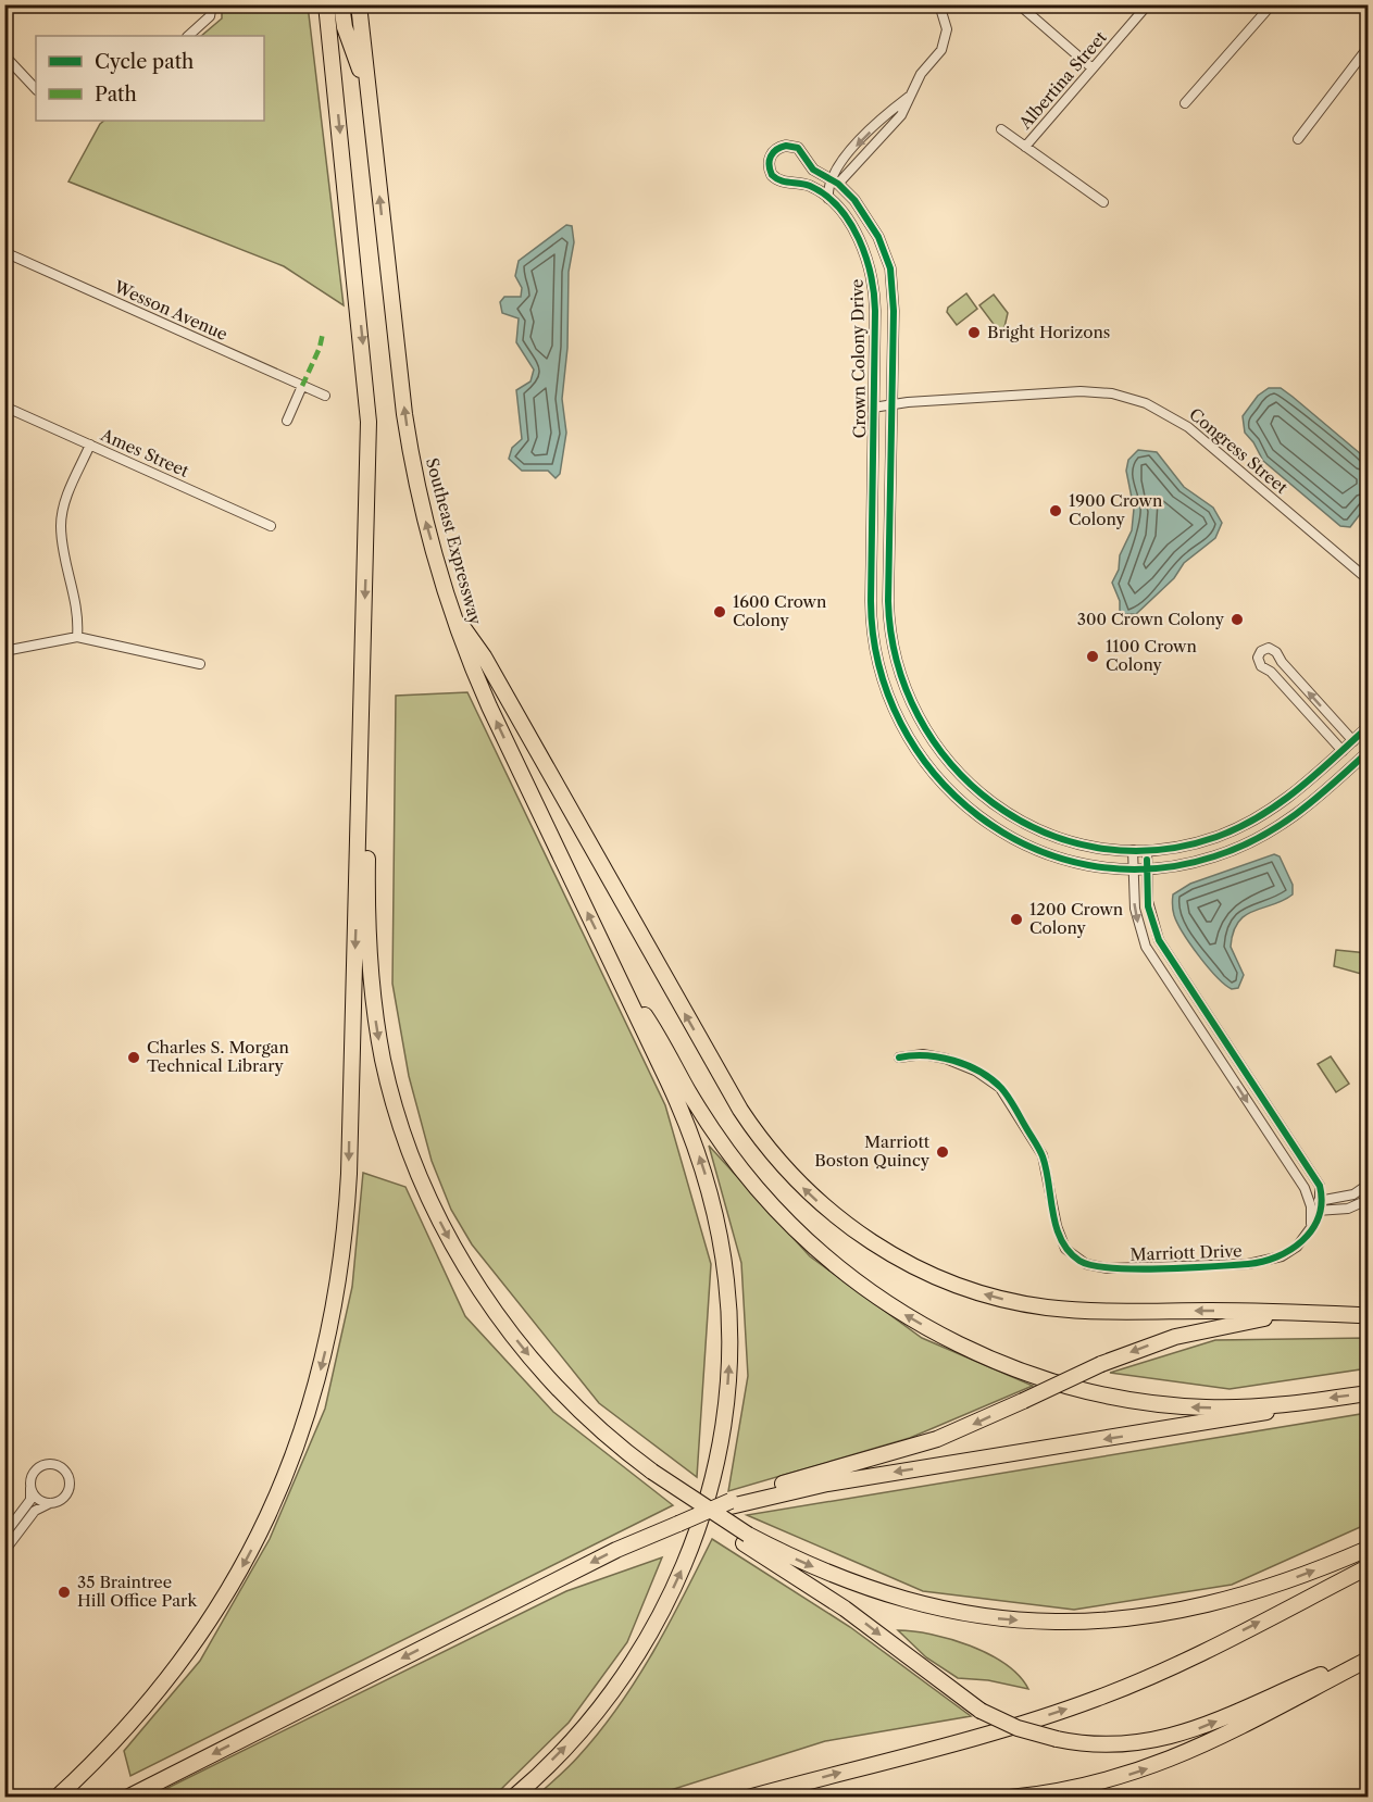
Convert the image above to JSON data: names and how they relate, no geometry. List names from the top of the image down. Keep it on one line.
{"streets":{"highway":["Southeast Expressway"],"street":["Albertina Street","Wesson Avenue","Crown Colony Drive","Congress Street","Ames Street","Marriott Drive"]},"crossings":[["Crown Colony Drive","Congress Street"]],"places":["Bright Horizons","1900 Crown Colony","1600 Crown Colony","300 Crown Colony","1100 Crown Colony","1200 Crown Colony","Charles S. Morgan Technical Library","Marriott Boston Quincy","35 Braintree Hill Office Park"],"legend":["Cycle path","Path"]}
